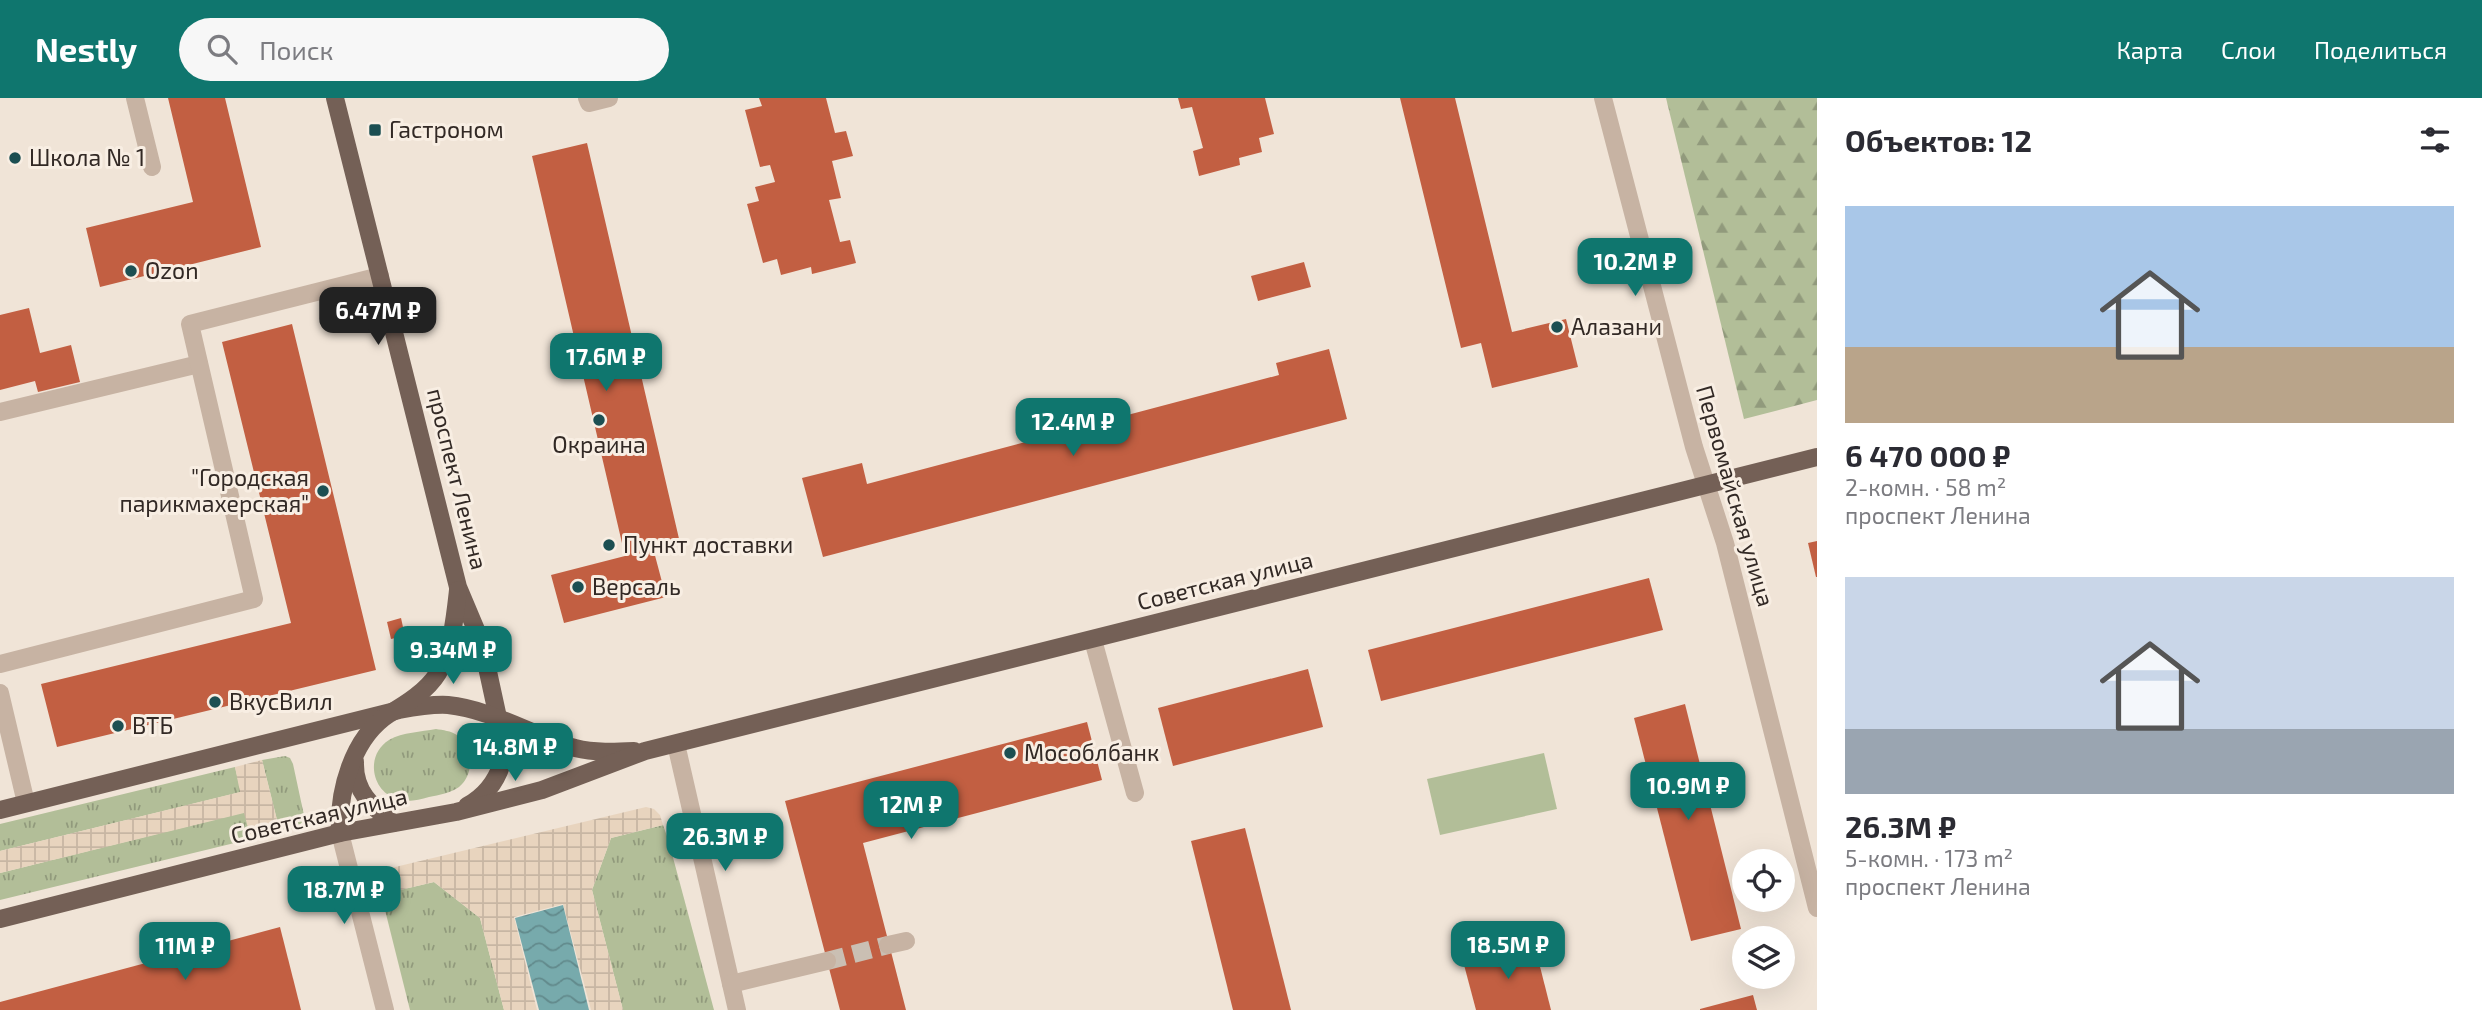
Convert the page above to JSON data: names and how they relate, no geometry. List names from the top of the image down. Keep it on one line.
{"streets":{"main road":["проспект Ленина","Советская улица"],"street":["Первомайская улица"]},"crossings":[["проспект Ленина","Советская улица"],["Первомайская улица","Советская улица"]],"places":{"transit":["Гастроном"],"other":["Школа № 1","Ozon","Алазани","Окраина","\"Городская парикмахерская\"","Пункт доставки","Версаль","ВкусВилл","ВТБ","Мособлбанк"]},"page":{"header":"Nestly","search":"Поиск","nav":["Карта","Слои","Поделиться"],"heading":"Объектов: 12","list":[{"name":"6 470 000 ₽","note":"2-комн. · 58 m² · проспект Ленина"},{"name":"26.3M ₽","note":"5-комн. · 173 m² · проспект Ленина"}],"price":["10.2M ₽","6.47M ₽","17.6M ₽","12.4M ₽","9.34M ₽","14.8M ₽","10.9M ₽","12M ₽","26.3M ₽","18.7M ₽","18.5M ₽","11M ₽"]}}
